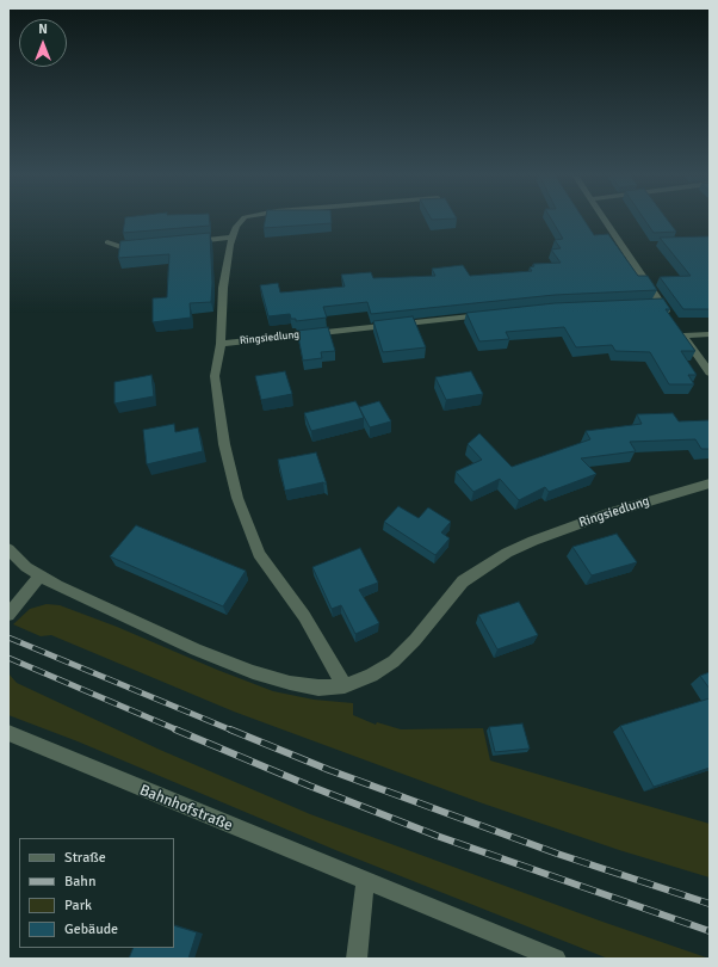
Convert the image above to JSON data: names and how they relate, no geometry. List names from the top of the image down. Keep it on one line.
{"streets":{"street":["Ringsiedlung","Bahnhofstraße"]},"legend":["Straße","Bahn","Park","Gebäude"],"north":"top"}
